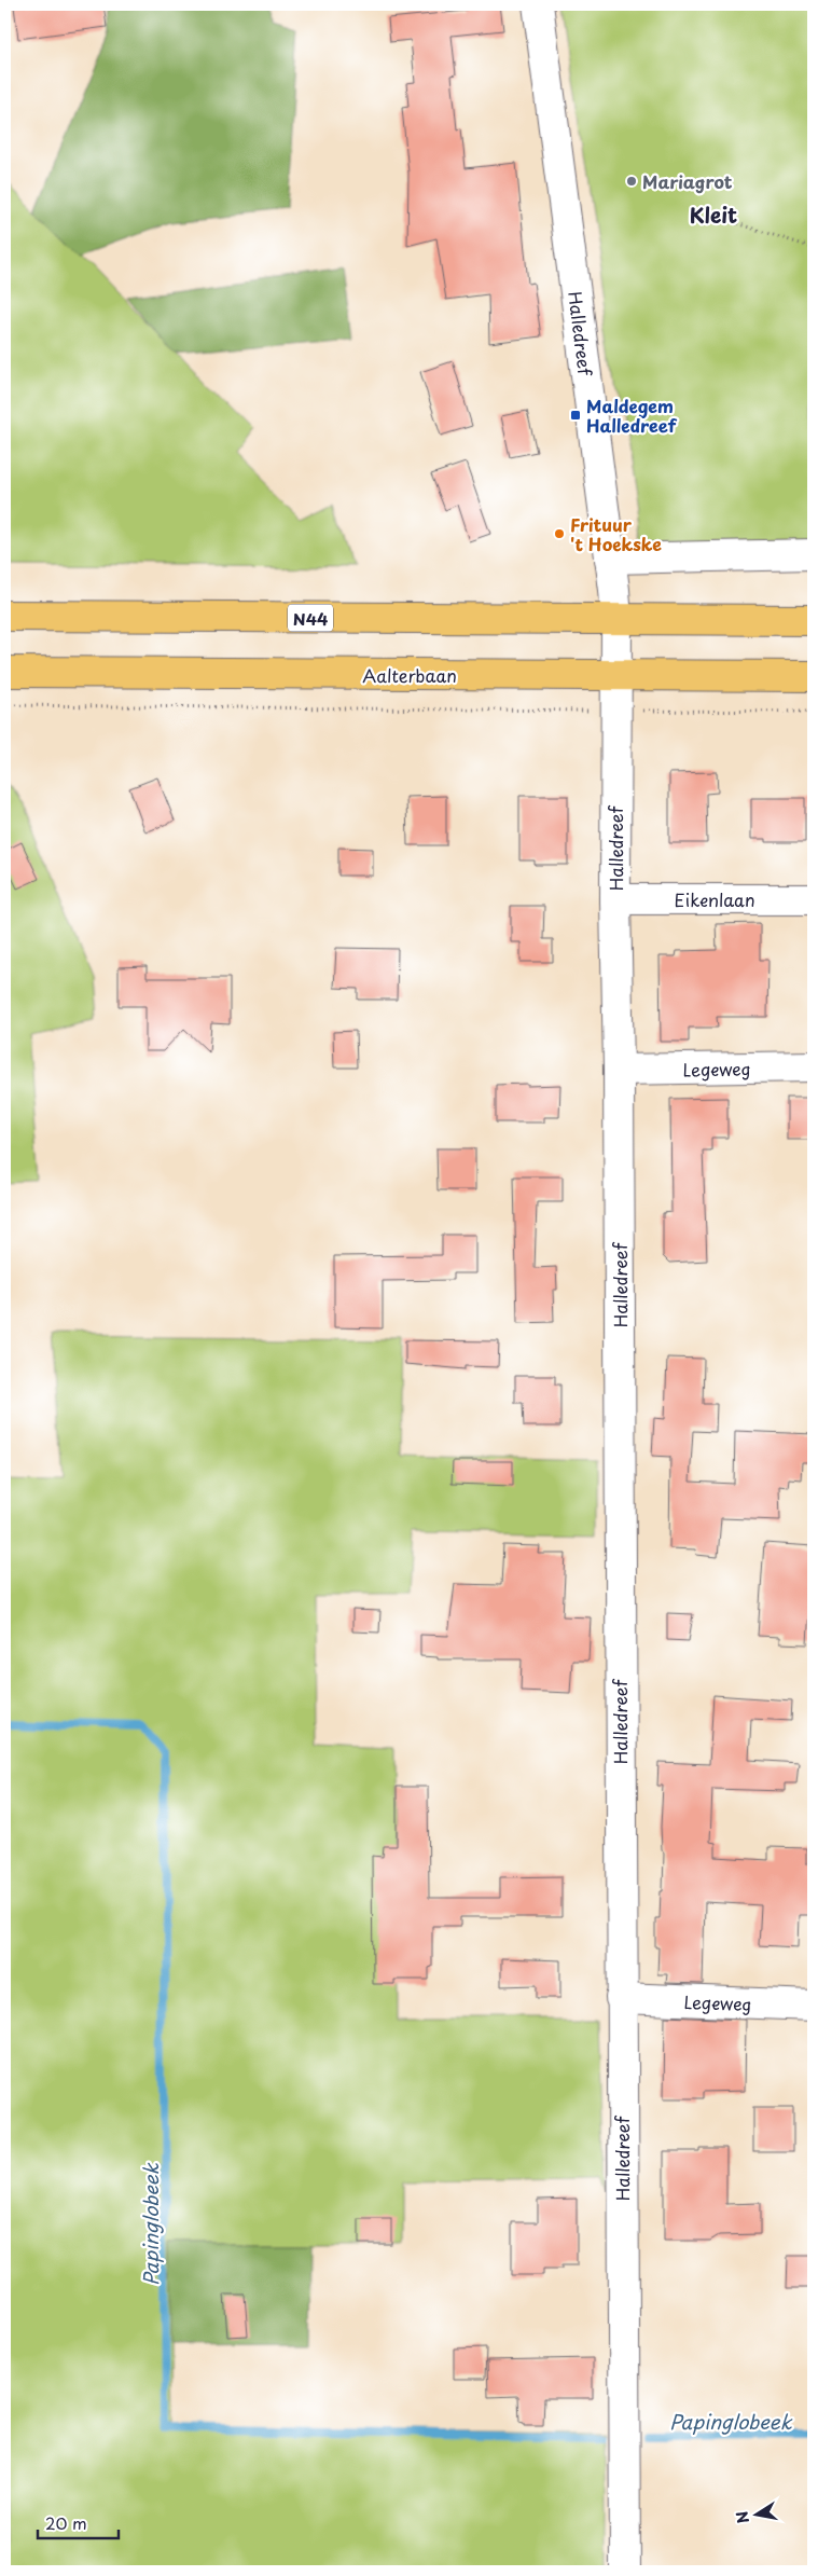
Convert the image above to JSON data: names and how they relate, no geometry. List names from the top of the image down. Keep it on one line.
{"streets":{"highway":["N44","Aalterbaan"],"street":["Halledreef","Eikenlaan","Legeweg"]},"crossings":[["Halledreef","N44"],["Halledreef","Aalterbaan"],["Halledreef","Eikenlaan"],["Halledreef","Legeweg"]],"districts":["Kleit"],"water":["Papinglobeek"],"places":{"other":["Mariagrot","Frituur 't Hoekske"],"transit":["Maldegem Halledreef"]},"scale_bar":"20 m","north":"left"}
